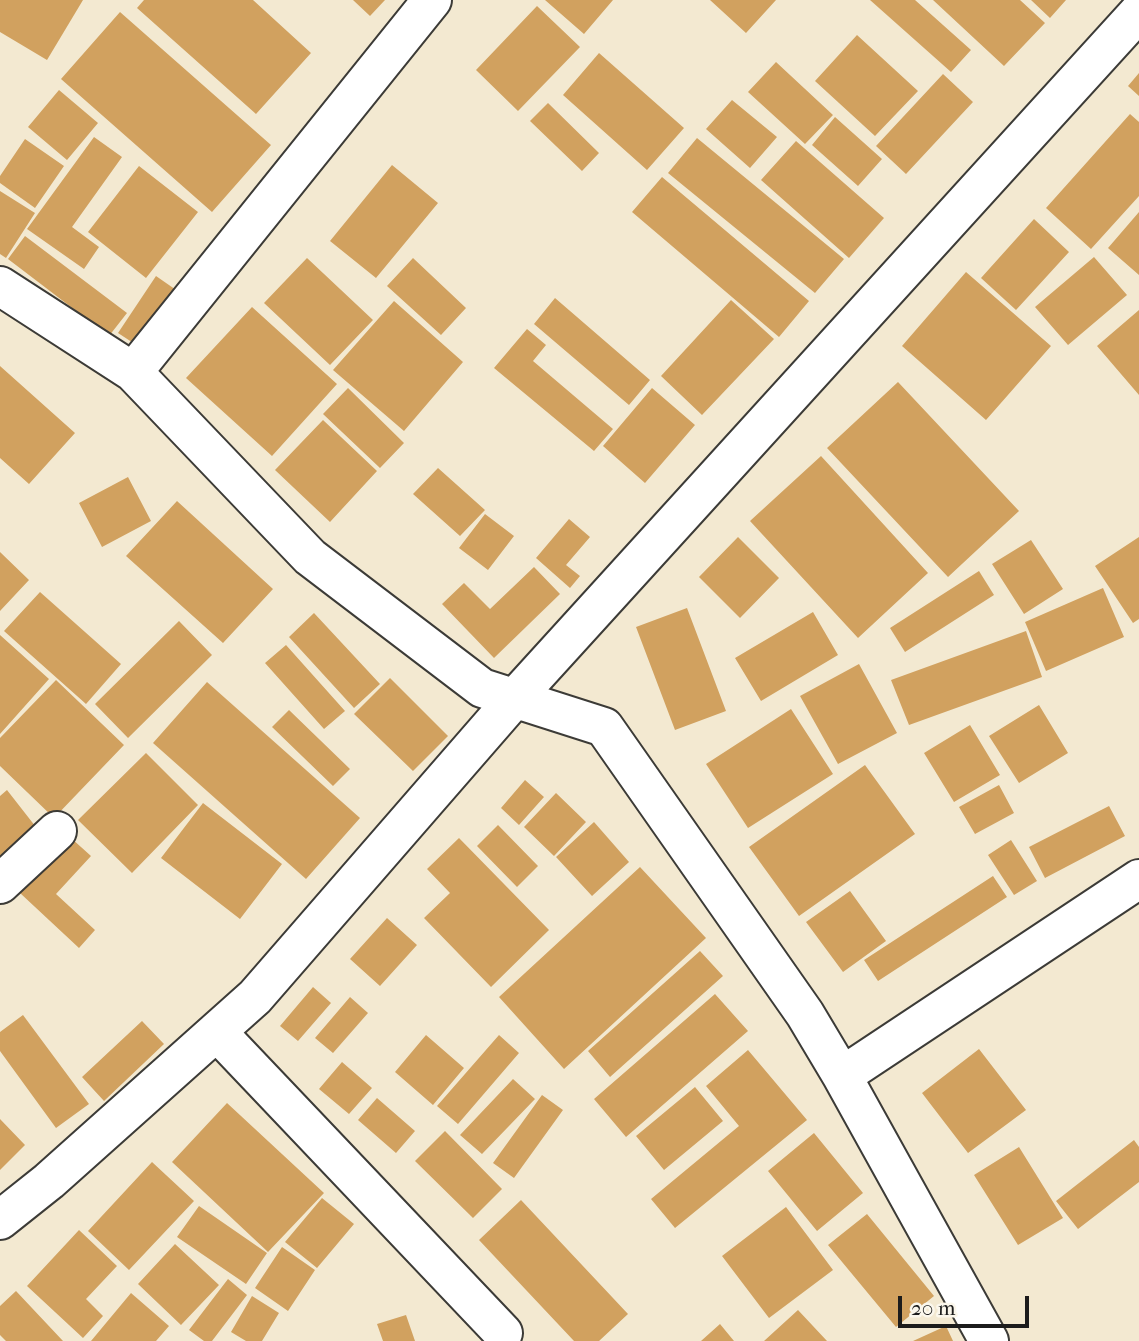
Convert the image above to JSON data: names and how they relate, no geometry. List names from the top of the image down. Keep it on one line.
{"scale_bar":"20 m"}
